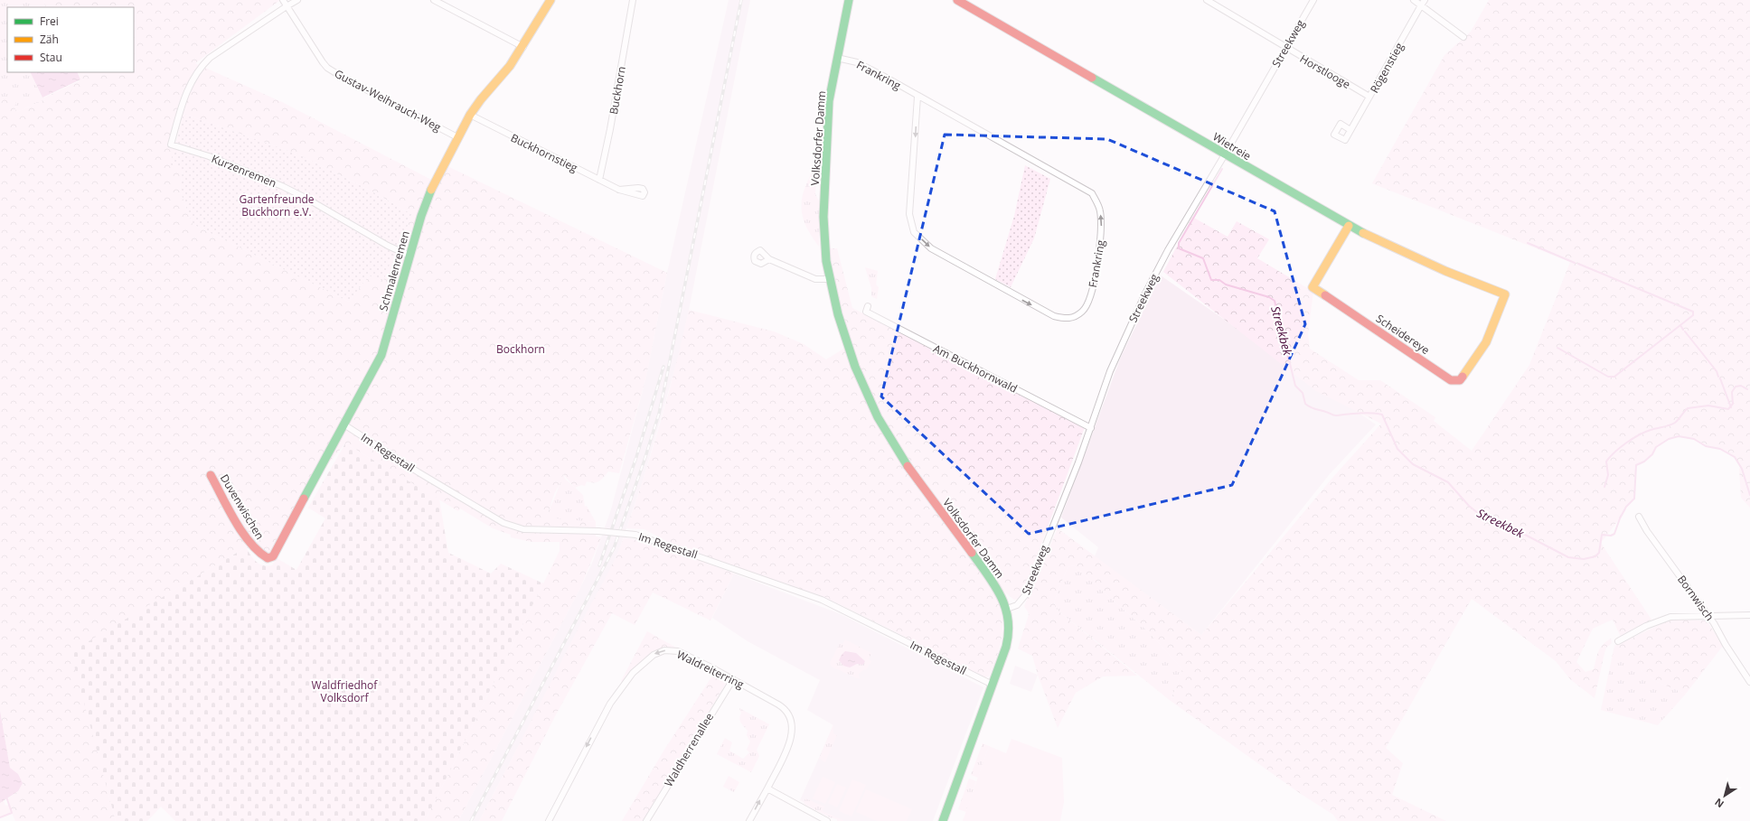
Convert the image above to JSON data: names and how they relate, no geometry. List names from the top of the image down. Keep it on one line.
{"streets":{"street":["Streekweg","Rögenstieg","Horstlooge","Frankring","Buckhorn","Gustav-Weihrauch-Weg","Volksdorfer Damm","Wietreie","Buckhornstieg","Kurzenremen","Schmalenremen","Scheidereye","Am Buckhornwald","Im Regestall","Duvenwischen","Bornwisch","Waldreiterring","Waldherrenallee"]},"crossings":[["Streekweg","Horstlooge"],["Streekweg","Volksdorfer Damm"],["Streekweg","Wietreie"],["Streekweg","Am Buckhornwald"],["Rögenstieg","Horstlooge"],["Frankring","Volksdorfer Damm"],["Buckhorn","Buckhornstieg"],["Gustav-Weihrauch-Weg","Kurzenremen"],["Gustav-Weihrauch-Weg","Schmalenremen"],["Volksdorfer Damm","Im Regestall"],["Wietreie","Scheidereye"],["Buckhornstieg","Schmalenremen"],["Kurzenremen","Schmalenremen"],["Schmalenremen","Im Regestall"],["Schmalenremen","Duvenwischen"],["Waldreiterring","Waldherrenallee"]],"water":["Streekbek"],"parks":["Gartenfreunde Buckhorn e.V.","Bockhorn","Waldfriedhof Volksdorf"],"legend":["Frei","Zäh","Stau"],"north":"bottom left"}
